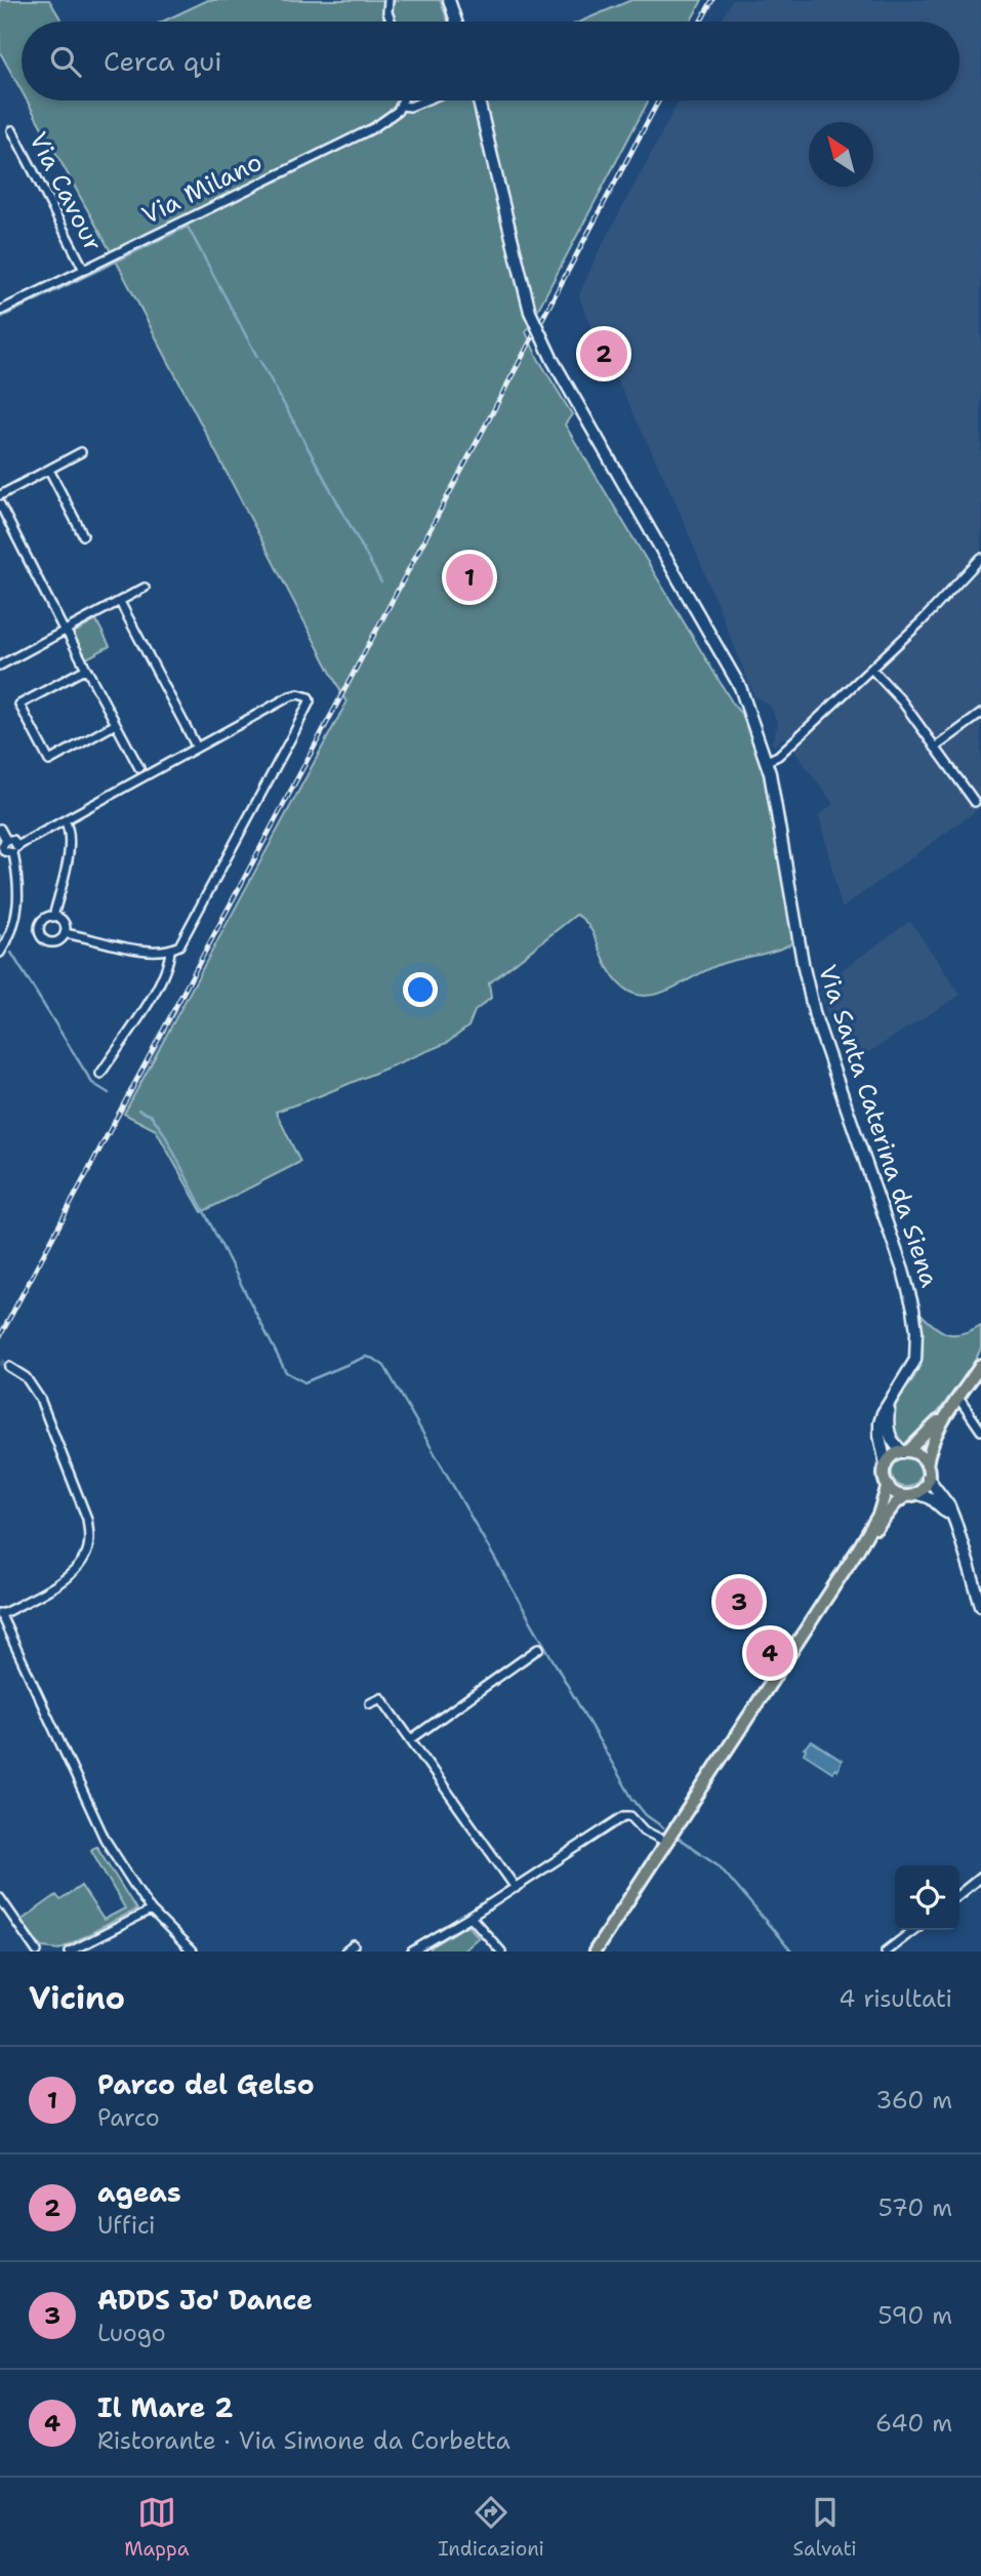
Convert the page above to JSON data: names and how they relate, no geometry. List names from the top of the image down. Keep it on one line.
{"streets":{"street":["Via Milano","Via Cavour","Via Santa Caterina da Siena"]},"crossings":[["Via Milano","Via Cavour"]],"north":"top left","page":{"search":"Cerca qui","pins":["2","1","3","4"],"heading":["Vicino","4 risultati"],"list":[{"mark":"1","name":"Parco del Gelso","note":"Parco","value":"360 m"},{"mark":"2","name":"ageas","note":"Uffici","value":"570 m"},{"mark":"3","name":"ADDS Jo' Dance","note":"Luogo","value":"590 m"},{"mark":"4","name":"Il Mare 2","note":"Ristorante · Via Simone da Corbetta","value":"640 m"}],"nav":["Mappa","Indicazioni","Salvati"]}}
